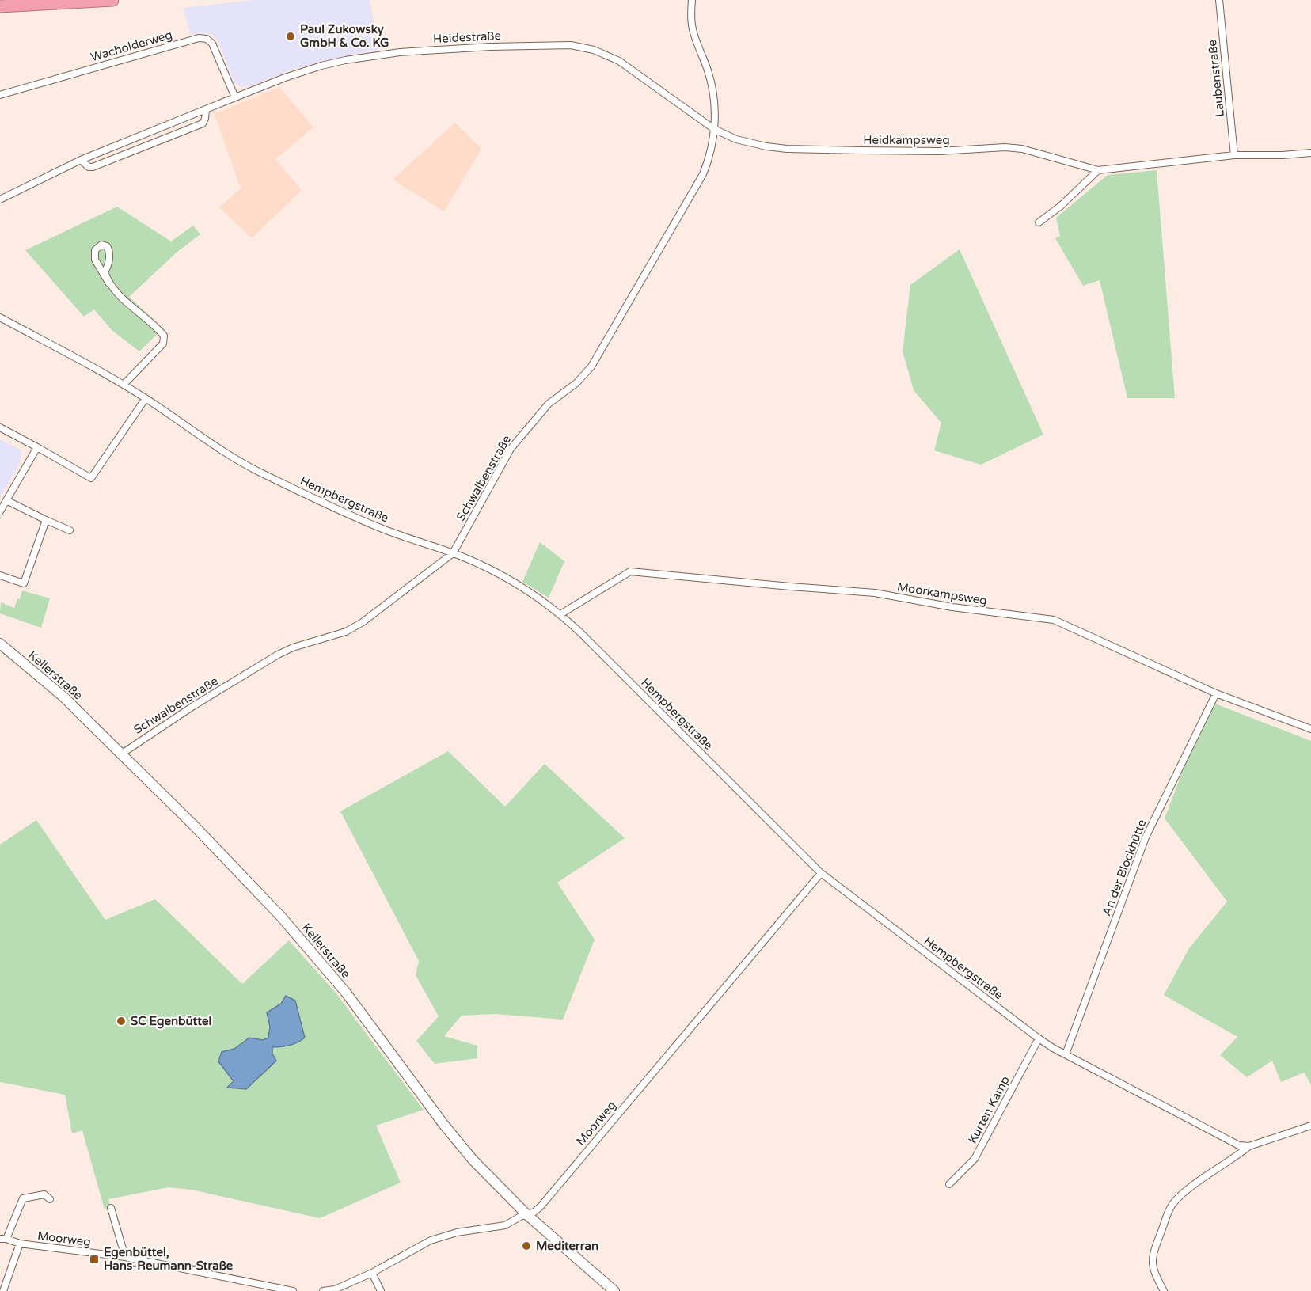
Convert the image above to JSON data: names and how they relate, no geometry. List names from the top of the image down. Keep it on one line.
{"streets":{"main road":["Kellerstraße"],"street":["Heidestraße","Wacholderweg","Laubenstraße","Heidkampsweg","Schwalbenstraße","Hempbergstraße","Moorkampsweg","An der Blockhütte","Kurten Kamp","Moorweg"]},"crossings":[["Heidestraße","Wacholderweg"],["Heidestraße","Heidkampsweg"],["Heidestraße","Schwalbenstraße"],["Laubenstraße","Heidkampsweg"],["Heidkampsweg","Schwalbenstraße"],["Schwalbenstraße","Hempbergstraße"],["Schwalbenstraße","Kellerstraße"],["Hempbergstraße","Moorkampsweg"],["Hempbergstraße","An der Blockhütte"],["Hempbergstraße","Kurten Kamp"],["Hempbergstraße","Moorweg"],["Moorkampsweg","An der Blockhütte"],["Kellerstraße","Moorweg"]],"places":{"other":["Paul Zukowsky GmbH & Co. KG","SC Egenbüttel","Mediterran"],"transit":["Egenbüttel, Hans-Reumann-Straße"]}}
